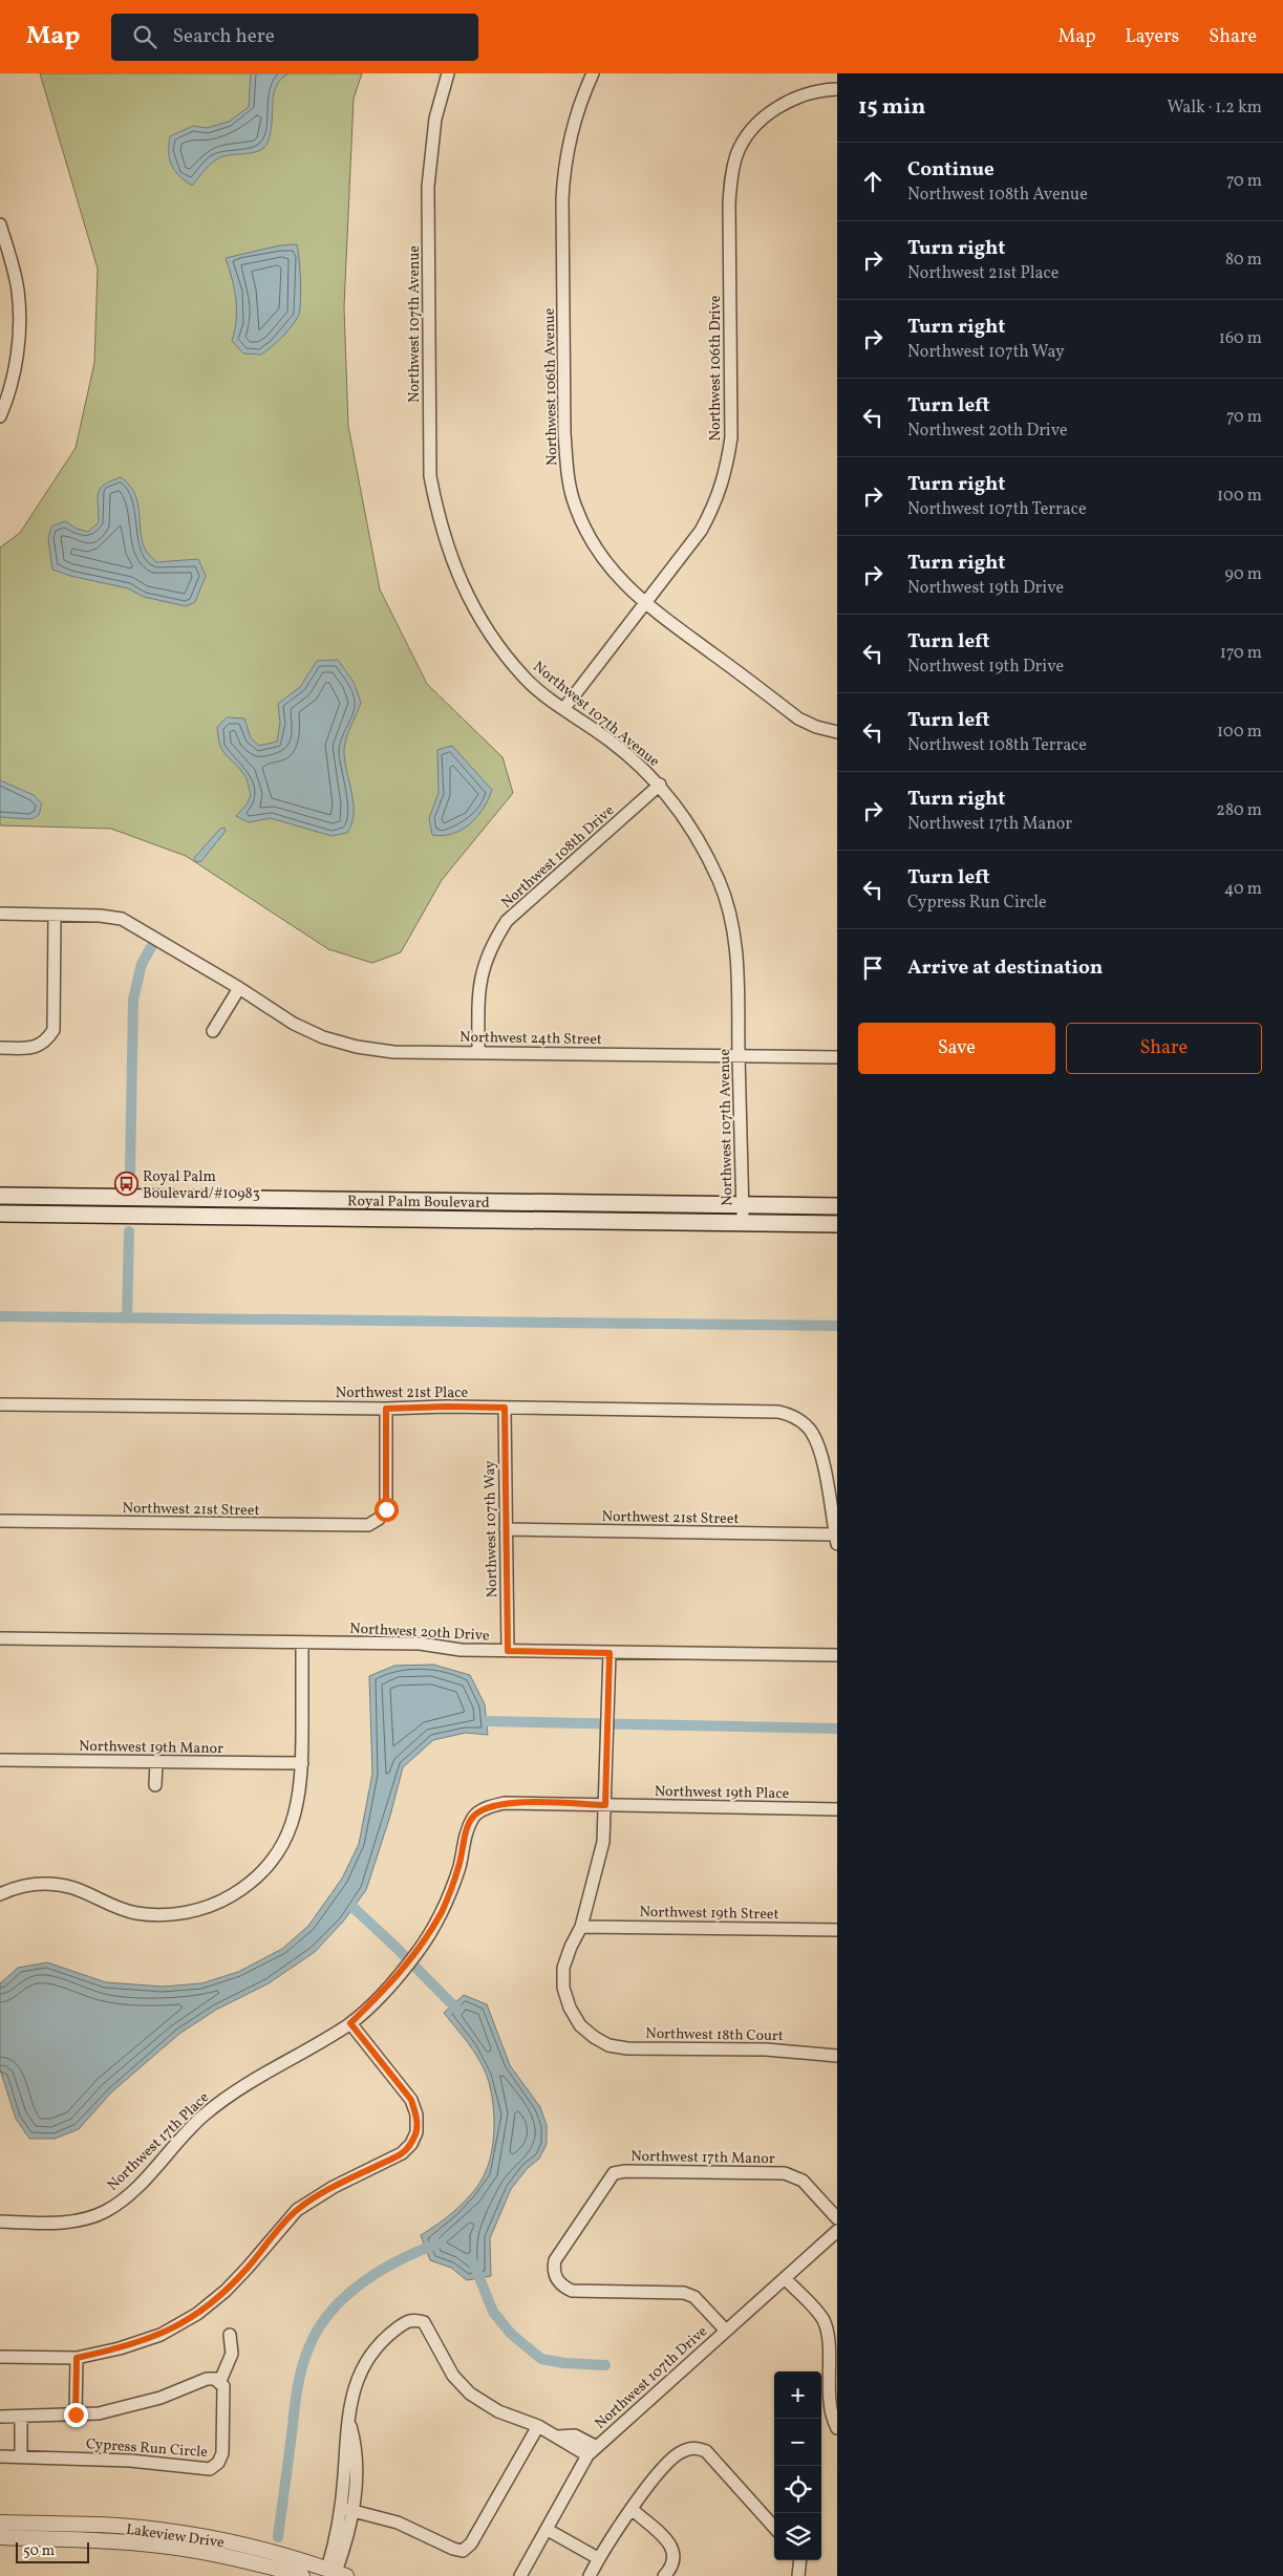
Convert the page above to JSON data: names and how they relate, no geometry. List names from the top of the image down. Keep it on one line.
{"streets":{"main road":["Royal Palm Boulevard"],"street":["Northwest 107th Avenue","Northwest 106th Drive","Northwest 106th Avenue","Northwest 108th Drive","Northwest 24th Street","Northwest 21st Place","Northwest 21st Street","Northwest 107th Way","Northwest 20th Drive","Northwest 19th Manor","Northwest 19th Place","Northwest 19th Street","Northwest 18th Court","Northwest 17th Place","Northwest 17th Manor","Northwest 107th Drive","Cypress Run Circle","Lakeview Drive"]},"crossings":[["Northwest 107th Avenue","Northwest 106th Drive"],["Northwest 107th Avenue","Northwest 108th Drive"],["Northwest 107th Avenue","Northwest 24th Street"],["Northwest 107th Avenue","Royal Palm Boulevard"],["Northwest 106th Drive","Northwest 106th Avenue"],["Northwest 108th Drive","Northwest 24th Street"],["Northwest 21st Place","Northwest 21st Street"],["Northwest 21st Place","Northwest 107th Way"],["Northwest 21st Street","Northwest 107th Way"],["Northwest 107th Way","Northwest 20th Drive"],["Northwest 19th Place","Northwest 17th Place"],["Northwest 19th Street","Northwest 18th Court"],["Northwest 17th Manor","Northwest 107th Drive"]],"places":{"bus stop":["Royal Palm Boulevard/#10983"]},"scale_bar":"50 m","page":{"header":"Map","search":"Search here","nav":["Map","Layers","Share"],"heading":["15 min","Walk · 1.2 km"],"list":[["Continue","Northwest 108th Avenue","70 m"],["Turn right","Northwest 21st Place","80 m"],["Turn right","Northwest 107th Way","160 m"],["Turn left","Northwest 20th Drive","70 m"],["Turn right","Northwest 107th Terrace","100 m"],["Turn right","Northwest 19th Drive","90 m"],["Turn left","Northwest 19th Drive","170 m"],["Turn left","Northwest 108th Terrace","100 m"],["Turn right","Northwest 17th Manor","280 m"],["Turn left","Cypress Run Circle","40 m"],"Arrive at destination"],"buttons":["Save","Share"],"map_buttons":["+","−"],"scale":"50 m"}}
